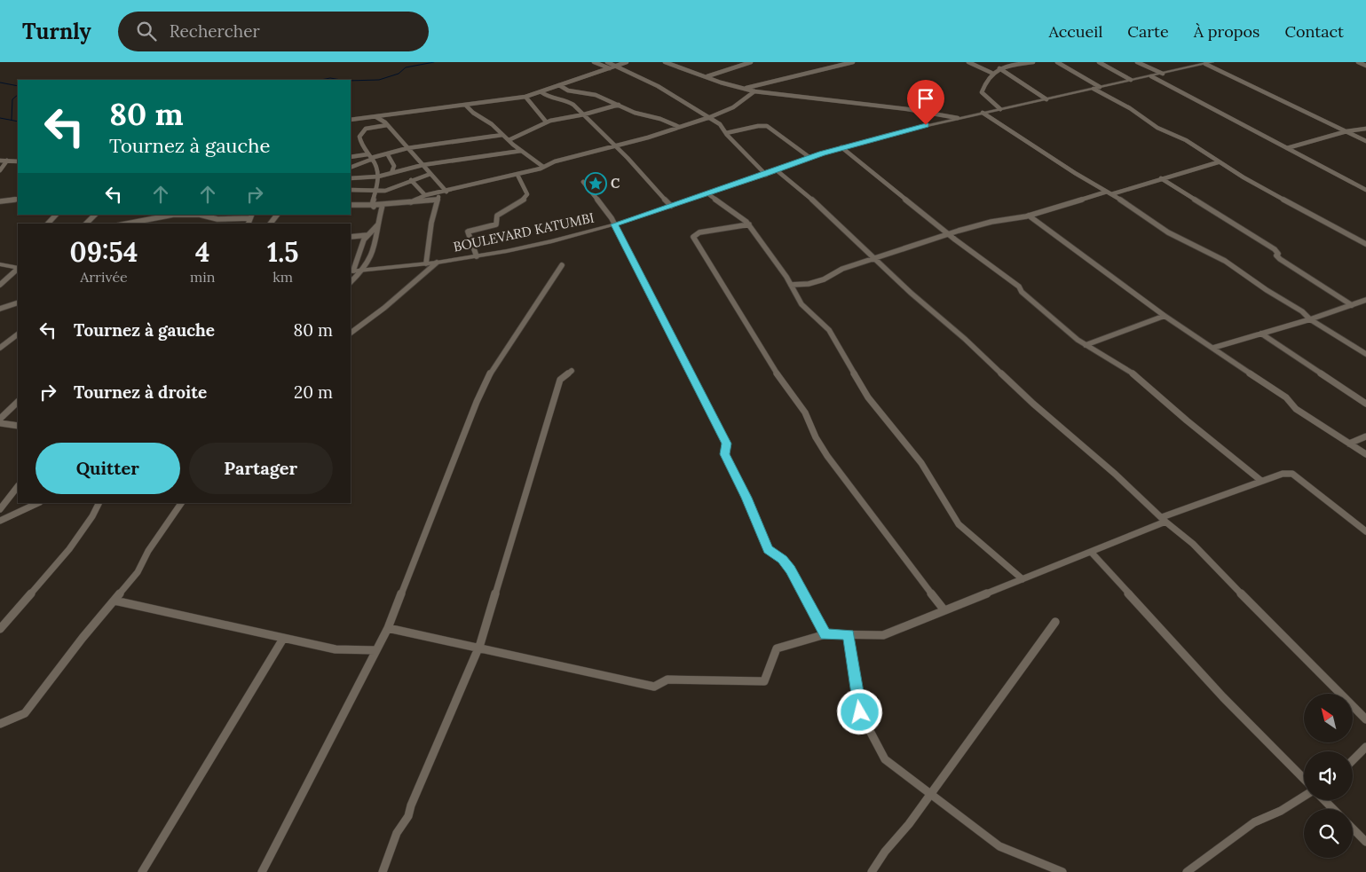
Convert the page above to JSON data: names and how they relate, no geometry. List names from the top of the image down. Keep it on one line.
{"streets":{"street":["BOULEVARD KATUMBI"]},"places":{"place":["C"]},"north":"top left","page":{"header":"Turnly","search":"Rechercher","nav":["Accueil","Carte","À propos","Contact"],"turn":["80 m","Tournez à gauche"],"eta":["09:54","Arrivée","4","min","1.5","km"],"list":[{"name":"Tournez à gauche","value":"80 m"},{"name":"Tournez à droite","value":"20 m"}],"buttons":["Quitter","Partager"]}}
